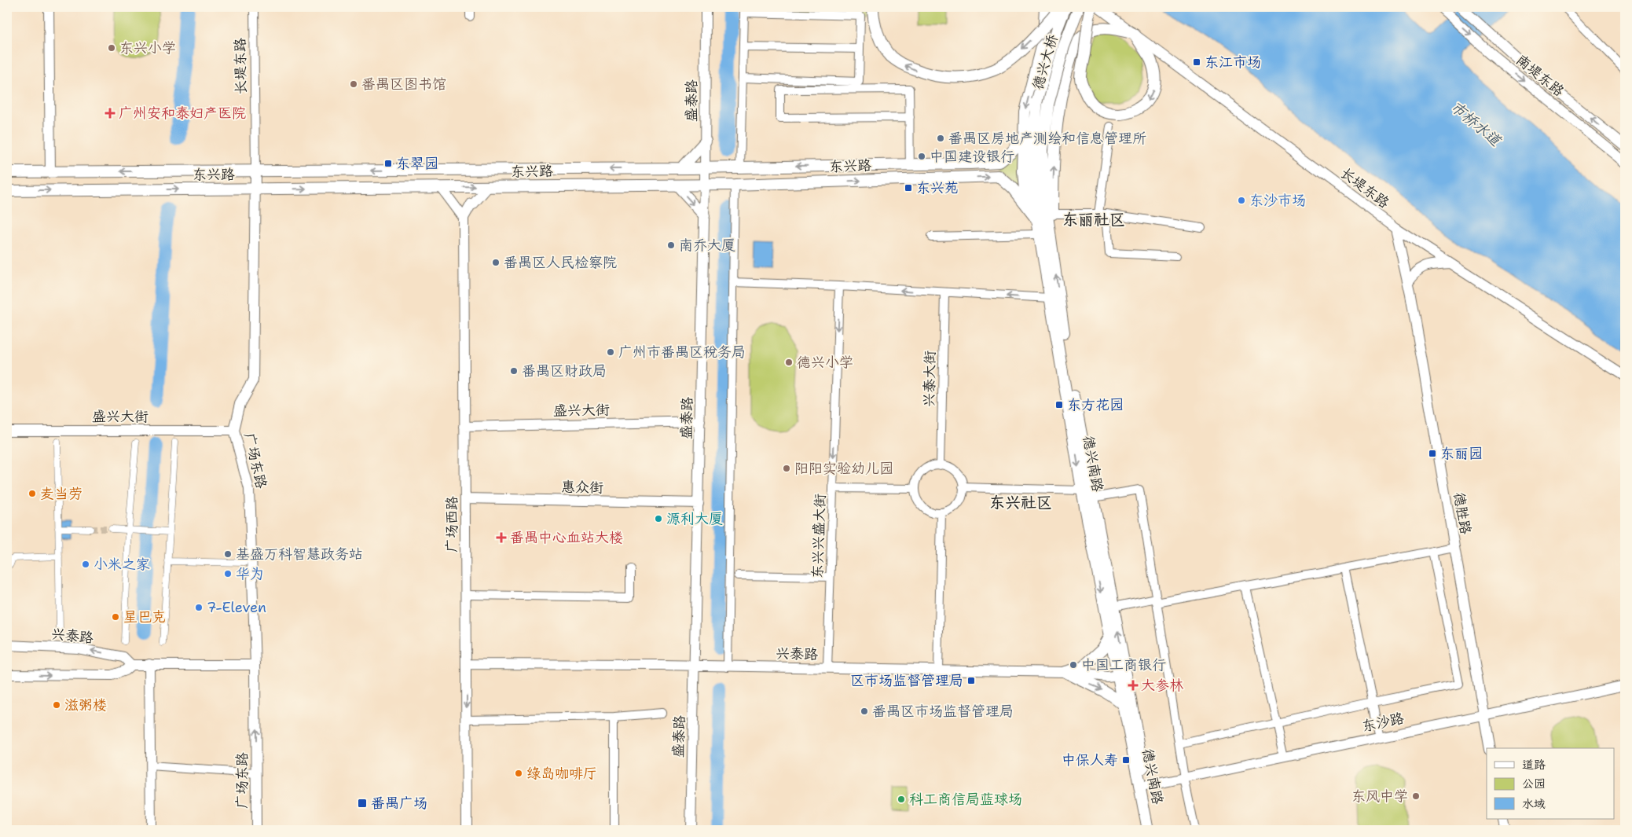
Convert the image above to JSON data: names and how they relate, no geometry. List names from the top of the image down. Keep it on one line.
{"streets":{"main road":["德兴大桥","东兴路","德兴南路"],"street":["长堤东路","南堤东路","盛泰路","兴泰大街","盛兴大街","广场东路","惠众街","德胜路","广场西路","东兴兴盛大街","兴泰路","东沙路"]},"crossings":[["德兴大桥","德兴南路"],["长堤东路","东兴路"],["长堤东路","广场东路"],["长堤东路","德胜路"],["盛泰路","东兴路"],["盛泰路","盛兴大街"],["盛泰路","惠众街"],["盛泰路","兴泰路"],["东兴路","广场东路"],["东兴路","德兴南路"],["盛兴大街","广场东路"],["盛兴大街","广场西路"],["德兴南路","兴泰路"],["德兴南路","东沙路"],["惠众街","广场西路"],["德胜路","东沙路"],["广场西路","兴泰路"],["东兴兴盛大街","兴泰路"]],"one_way":["东兴兴盛大街"],"districts":["东丽社区","东兴社区"],"water":["市桥水道"],"places":{"other":["东兴小学","番禺区图书馆","番禺区房地产测绘和信息管理所","中国建设银行","东沙市场","南乔大厦","番禺区人民检察院","广州市番禺区税务局","德兴小学","番禺区财政局","阳阳实验幼儿园","麦当劳","源利大厦","基盛万科智慧政务站","小米之家","华为","7-Eleven","星巴克","中国工商银行","滋粥楼","番禺区市场监督管理局","绿岛咖啡厅","东风中学","科工商信局蓝球场"],"transit":["东江市场","东翠园","东兴苑","东方花园","东丽园","区市场监督管理局","中保人寿","番禺广场"],"health":["广州安和泰妇产医院","番禺中心血站大楼","大参林"]},"legend":["道路","公园","水域"]}
